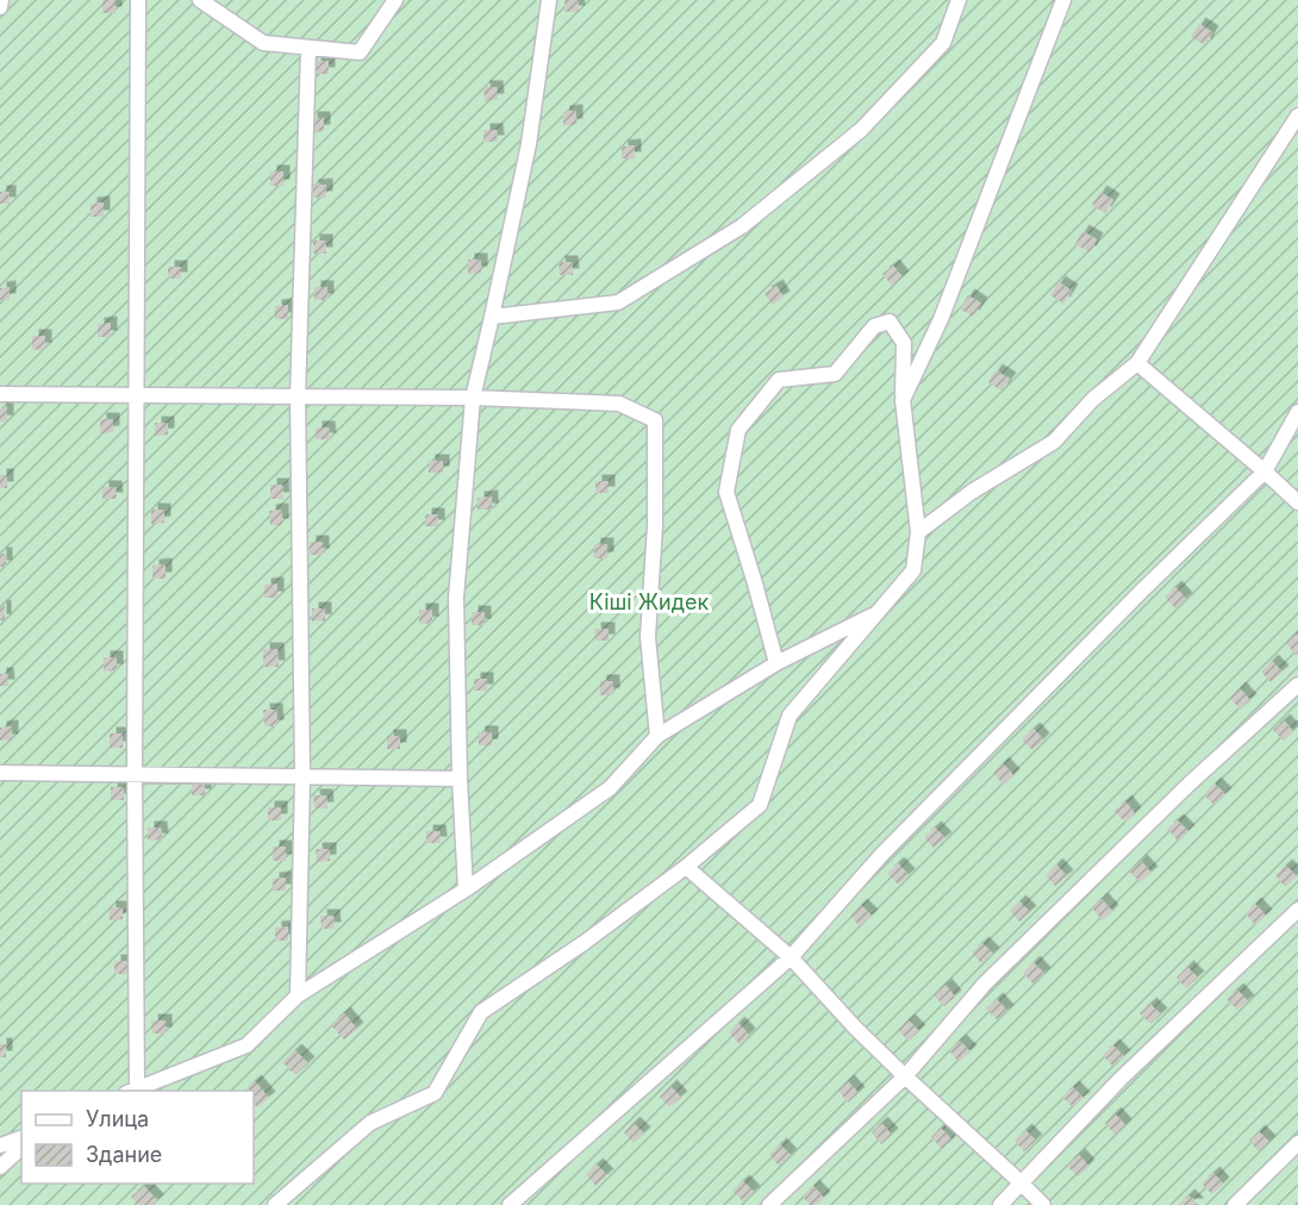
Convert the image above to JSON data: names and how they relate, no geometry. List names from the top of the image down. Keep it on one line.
{"parks":["Кіші Жидек"],"legend":["Улица","Здание"]}
